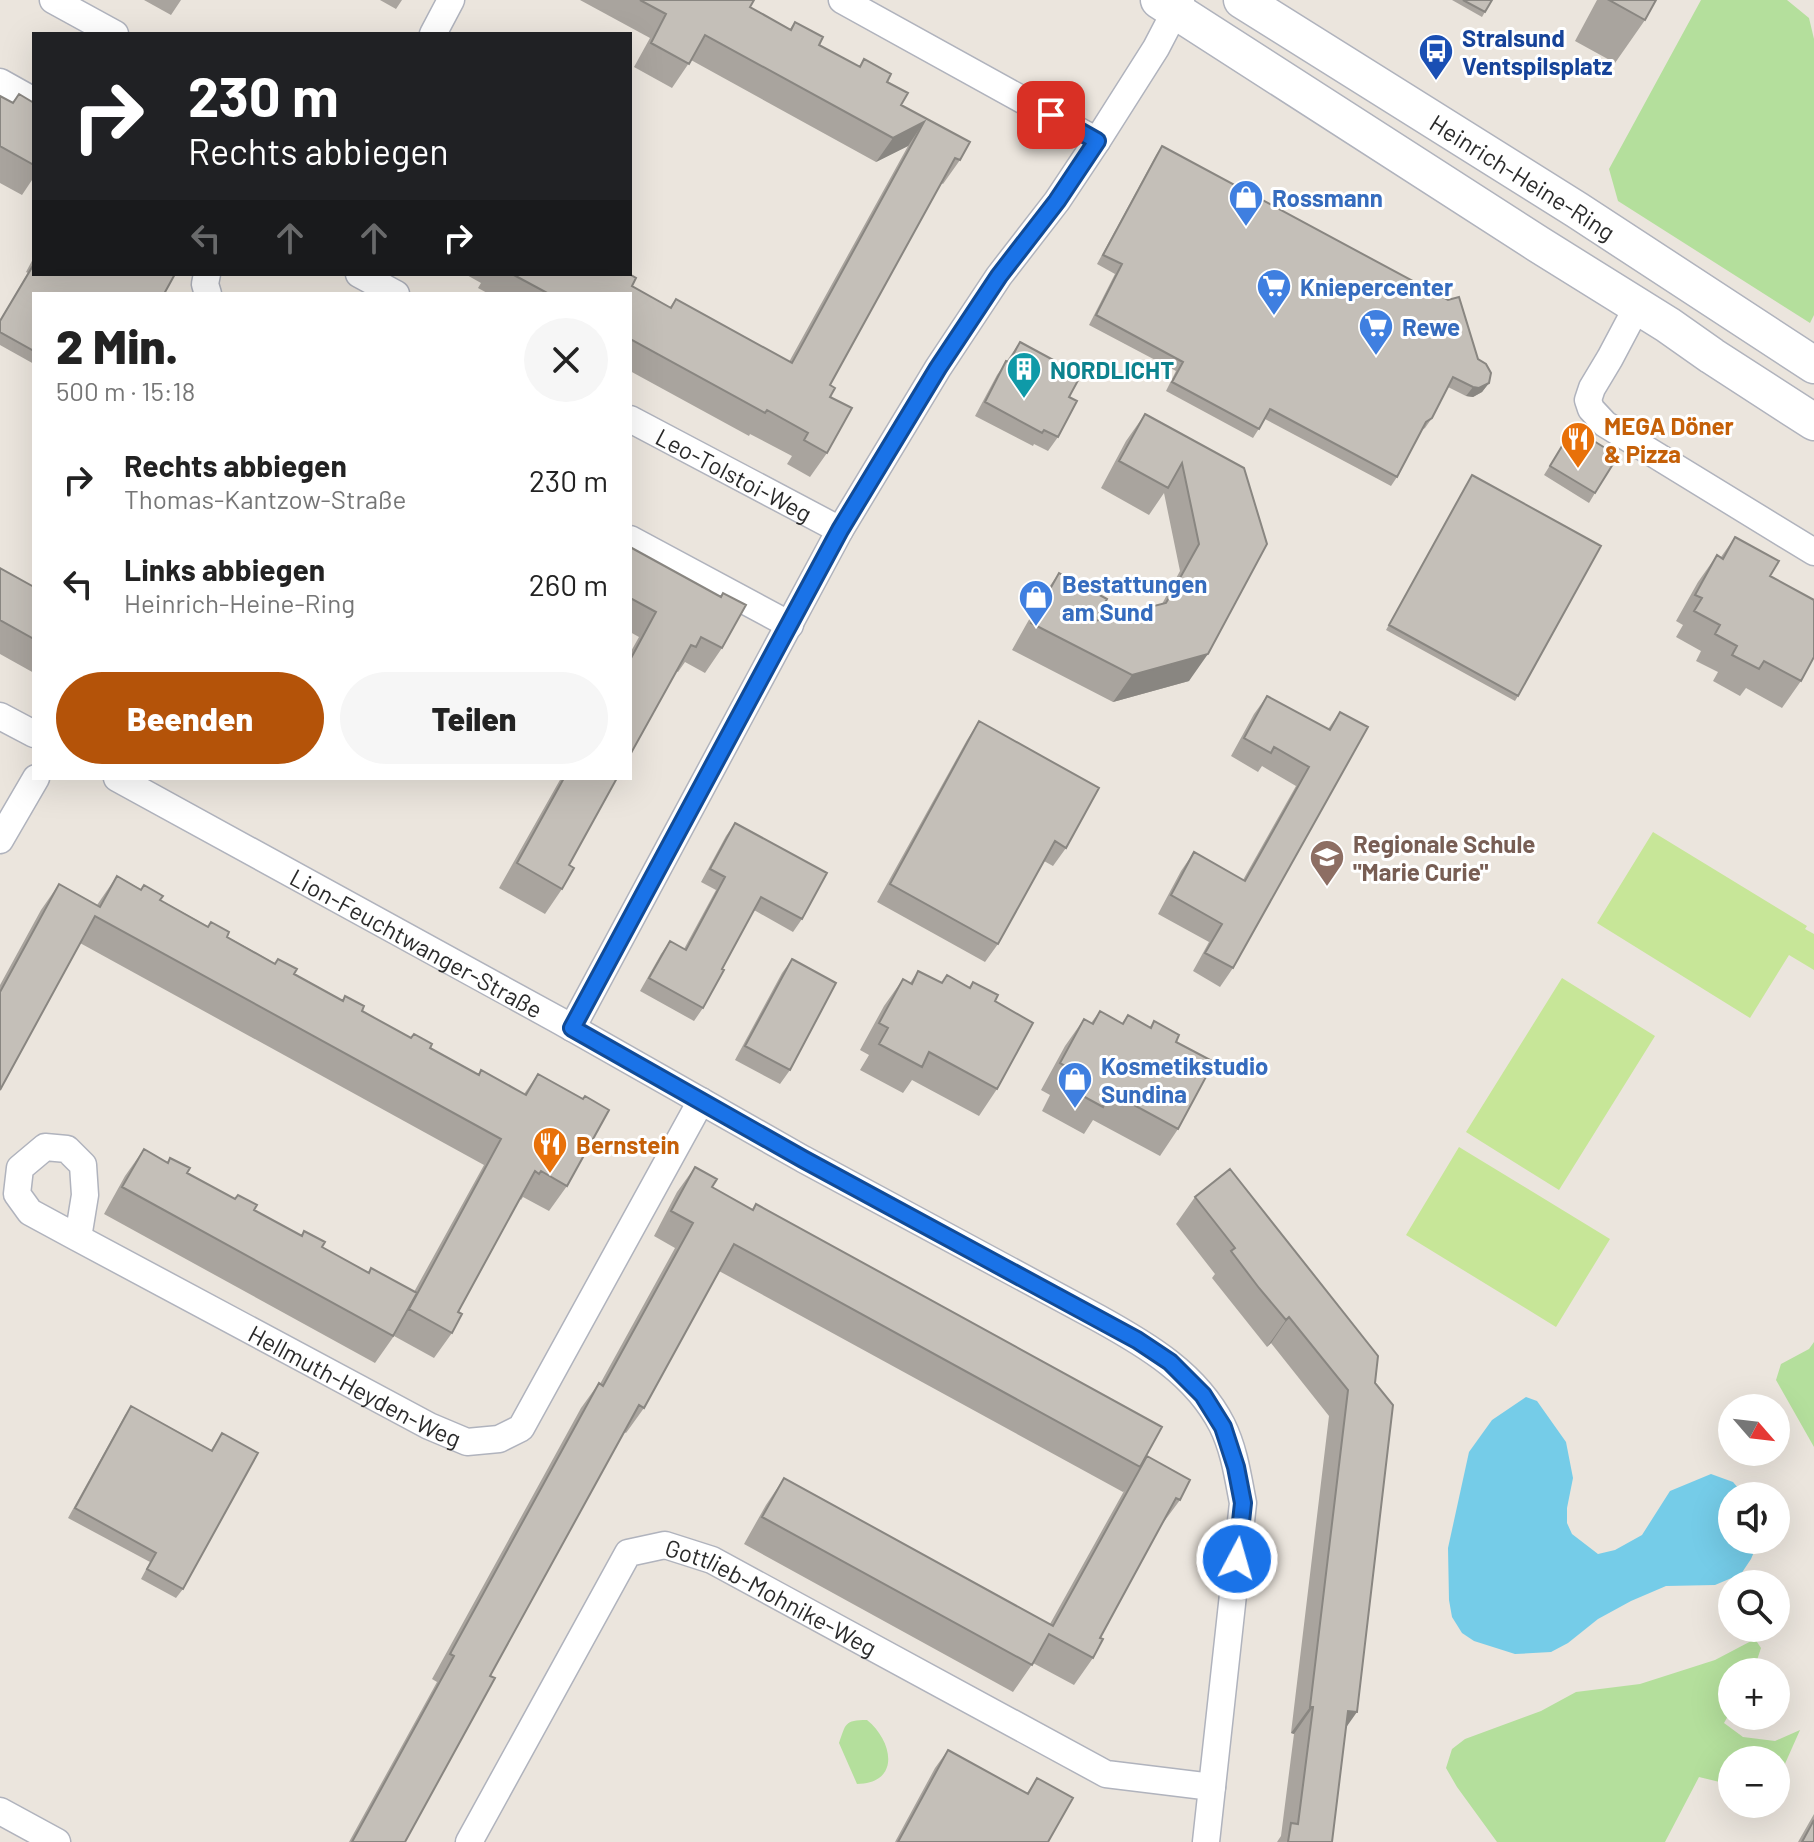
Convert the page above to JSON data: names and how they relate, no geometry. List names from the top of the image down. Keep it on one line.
{"streets":{"main road":["Heinrich-Heine-Ring"],"street":["Leo-Tolstoi-Weg","Lion-Feuchtwanger-Straße","Hellmuth-Heyden-Weg","Gottlieb-Mohnike-Weg"]},"crossings":[["Lion-Feuchtwanger-Straße","Hellmuth-Heyden-Weg"],["Lion-Feuchtwanger-Straße","Gottlieb-Mohnike-Weg"]],"places":{"bus stop":["Stralsund Ventspilsplatz"],"shop":["Rossmann","Bestattungen am Sund","Kosmetikstudio Sundina"],"supermarket":["Kniepercenter","Rewe"],"building":["NORDLICHT"],"restaurant":["MEGA Döner & Pizza","Bernstein"],"school or university":["Regionale Schule \"Marie Curie\""]},"north":"bottom right","page":{"turn":["230 m","Rechts abbiegen"],"heading":["2 Min.","500 m · 15:18"],"list":[{"name":"Rechts abbiegen","note":"Thomas-Kantzow-Straße","value":"230 m"},{"name":"Links abbiegen","note":"Heinrich-Heine-Ring","value":"260 m"}],"buttons":["Beenden","Teilen"],"map_buttons":["+","−"]}}
